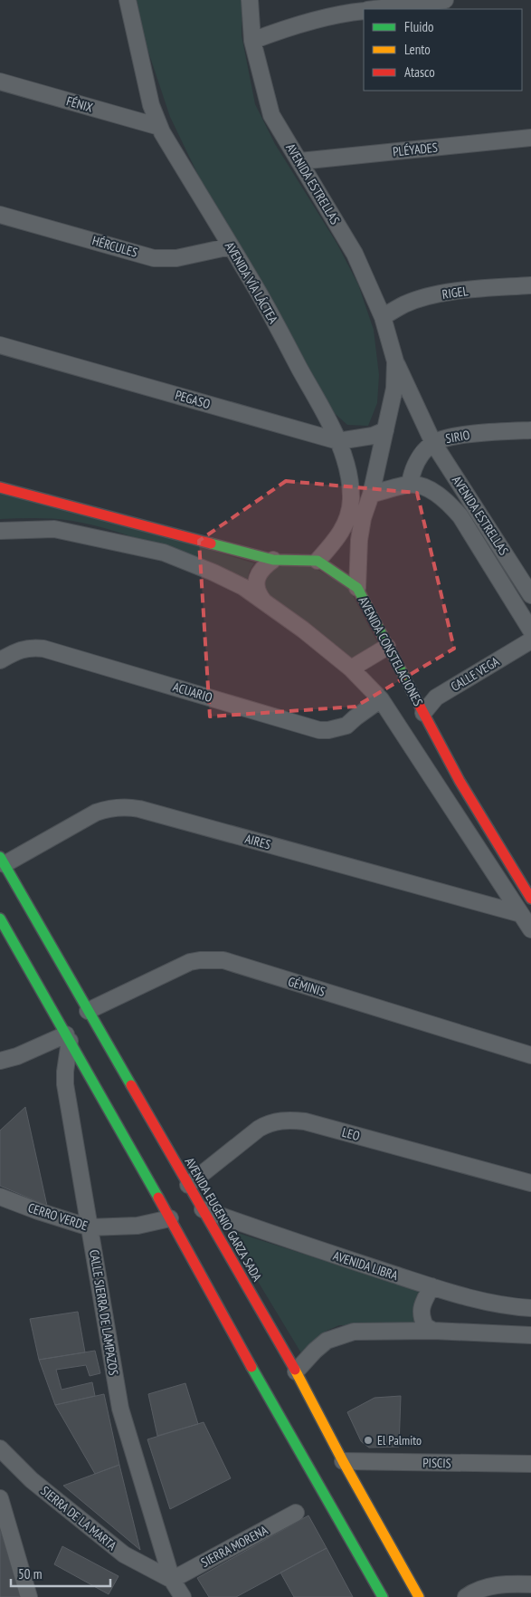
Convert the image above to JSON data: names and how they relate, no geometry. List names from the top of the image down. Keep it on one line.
{"streets":{"main road":["AVENIDA CONSTELACIONES","AVENIDA EUGENIO GARZA SADA"],"street":["FÉNIX","PLÉYADES","AVENIDA ESTRELLAS","HÉRCULES","AVENIDA VÍA LÁCTEA","RIGEL","PEGASO","SIRIO","CALLE VEGA","ACUARIO","AIRES","GÉMINIS","LEO","CERRO VERDE","AVENIDA LIBRA","CALLE SIERRA DE LAMPAZOS","PISCIS","SIERRA DE LA MARTA","SIERRA MORENA"]},"crossings":[["FÉNIX","AVENIDA VÍA LÁCTEA"],["PLÉYADES","AVENIDA ESTRELLAS"],["AVENIDA ESTRELLAS","RIGEL"],["AVENIDA ESTRELLAS","PEGASO"],["AVENIDA ESTRELLAS","SIRIO"],["HÉRCULES","AVENIDA VÍA LÁCTEA"],["AVENIDA VÍA LÁCTEA","PEGASO"],["AVENIDA VÍA LÁCTEA","AVENIDA CONSTELACIONES"],["AVENIDA CONSTELACIONES","CALLE VEGA"],["AIRES","AVENIDA EUGENIO GARZA SADA"],["GÉMINIS","AVENIDA EUGENIO GARZA SADA"],["LEO","AVENIDA EUGENIO GARZA SADA"],["CERRO VERDE","CALLE SIERRA DE LAMPAZOS"],["AVENIDA EUGENIO GARZA SADA","AVENIDA LIBRA"],["AVENIDA EUGENIO GARZA SADA","PISCIS"],["CALLE SIERRA DE LAMPAZOS","SIERRA DE LA MARTA"],["CALLE SIERRA DE LAMPAZOS","SIERRA MORENA"],["SIERRA DE LA MARTA","SIERRA MORENA"]],"places":["El Palmito"],"legend":["Fluido","Lento","Atasco"],"scale_bar":"50 m"}
